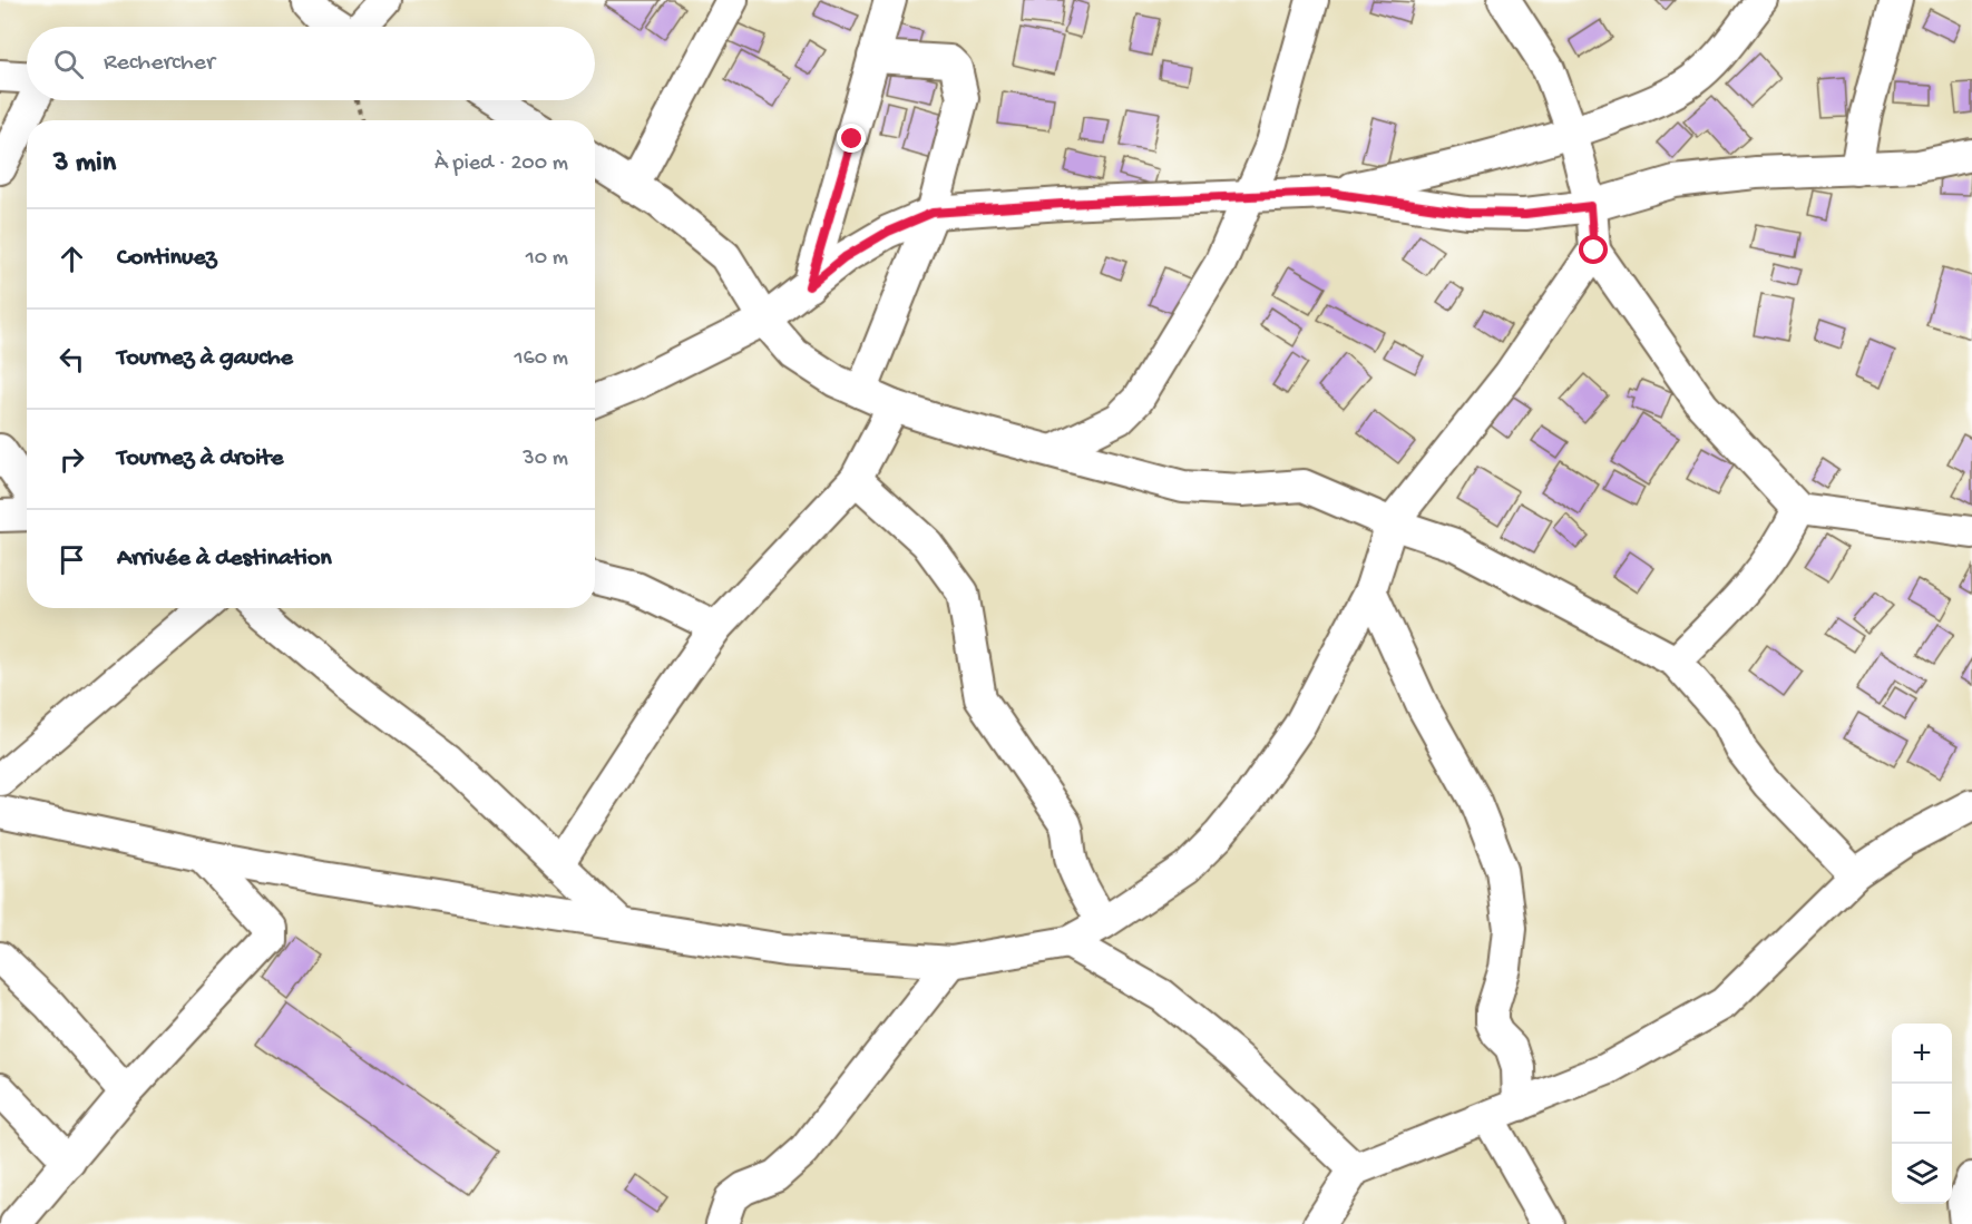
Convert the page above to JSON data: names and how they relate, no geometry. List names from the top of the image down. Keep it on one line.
{"page":{"search":"Rechercher","heading":["3 min","À pied · 200 m"],"list":[["Continuez","10 m"],["Tournez à gauche","160 m"],["Tournez à droite","30 m"],"Arrivée à destination"],"map_buttons":["+","−"]}}
